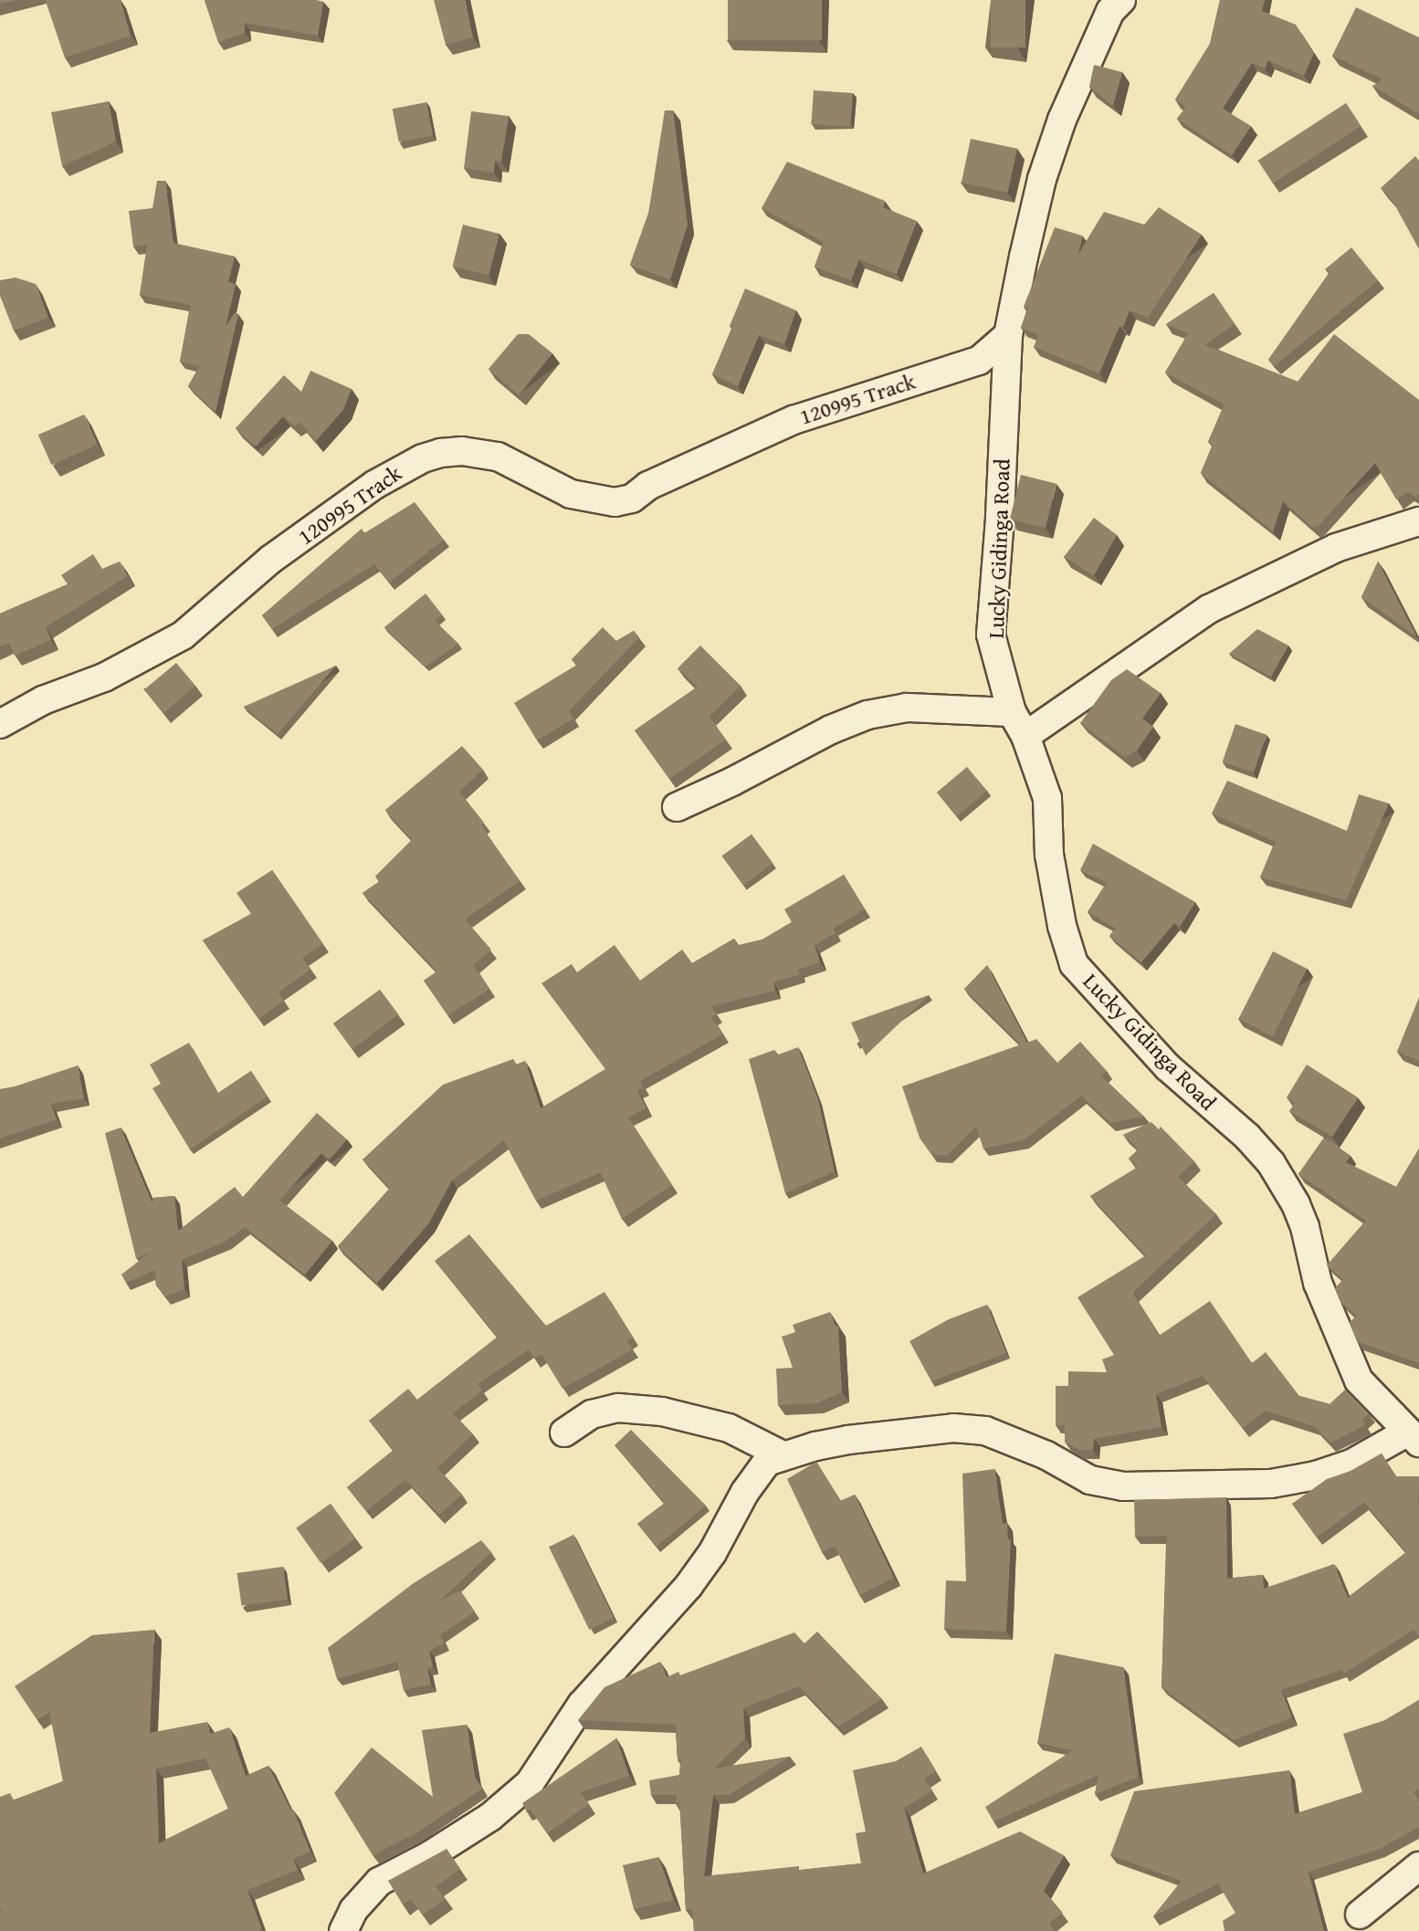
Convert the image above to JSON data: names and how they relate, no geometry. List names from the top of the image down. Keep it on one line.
{"streets":{"street":["120995 Track","Lucky Gidinga Road"]},"crossings":[["120995 Track","Lucky Gidinga Road"]]}
